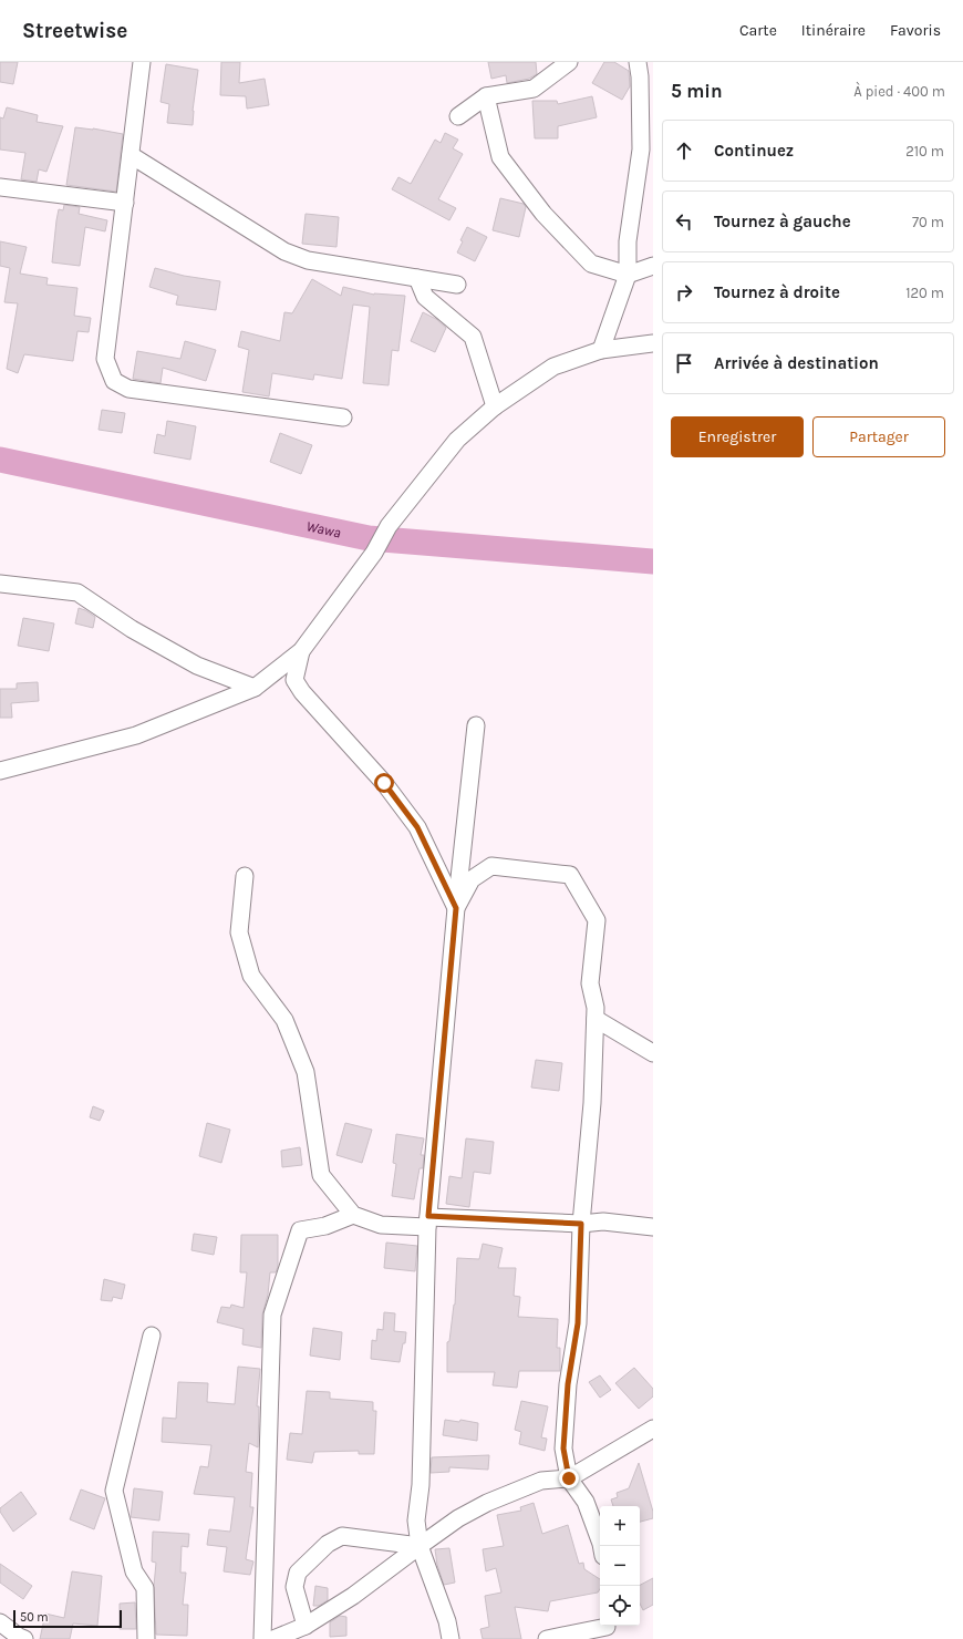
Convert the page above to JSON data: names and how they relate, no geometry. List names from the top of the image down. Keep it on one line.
{"water":["Wawa"],"scale_bar":"50 m","page":{"header":"Streetwise","nav":["Carte","Itinéraire","Favoris"],"heading":["5 min","À pied · 400 m"],"list":[["Continuez","210 m"],["Tournez à gauche","70 m"],["Tournez à droite","120 m"],"Arrivée à destination"],"buttons":["Enregistrer","Partager"],"map_buttons":["+","−"],"scale":"50 m"}}
